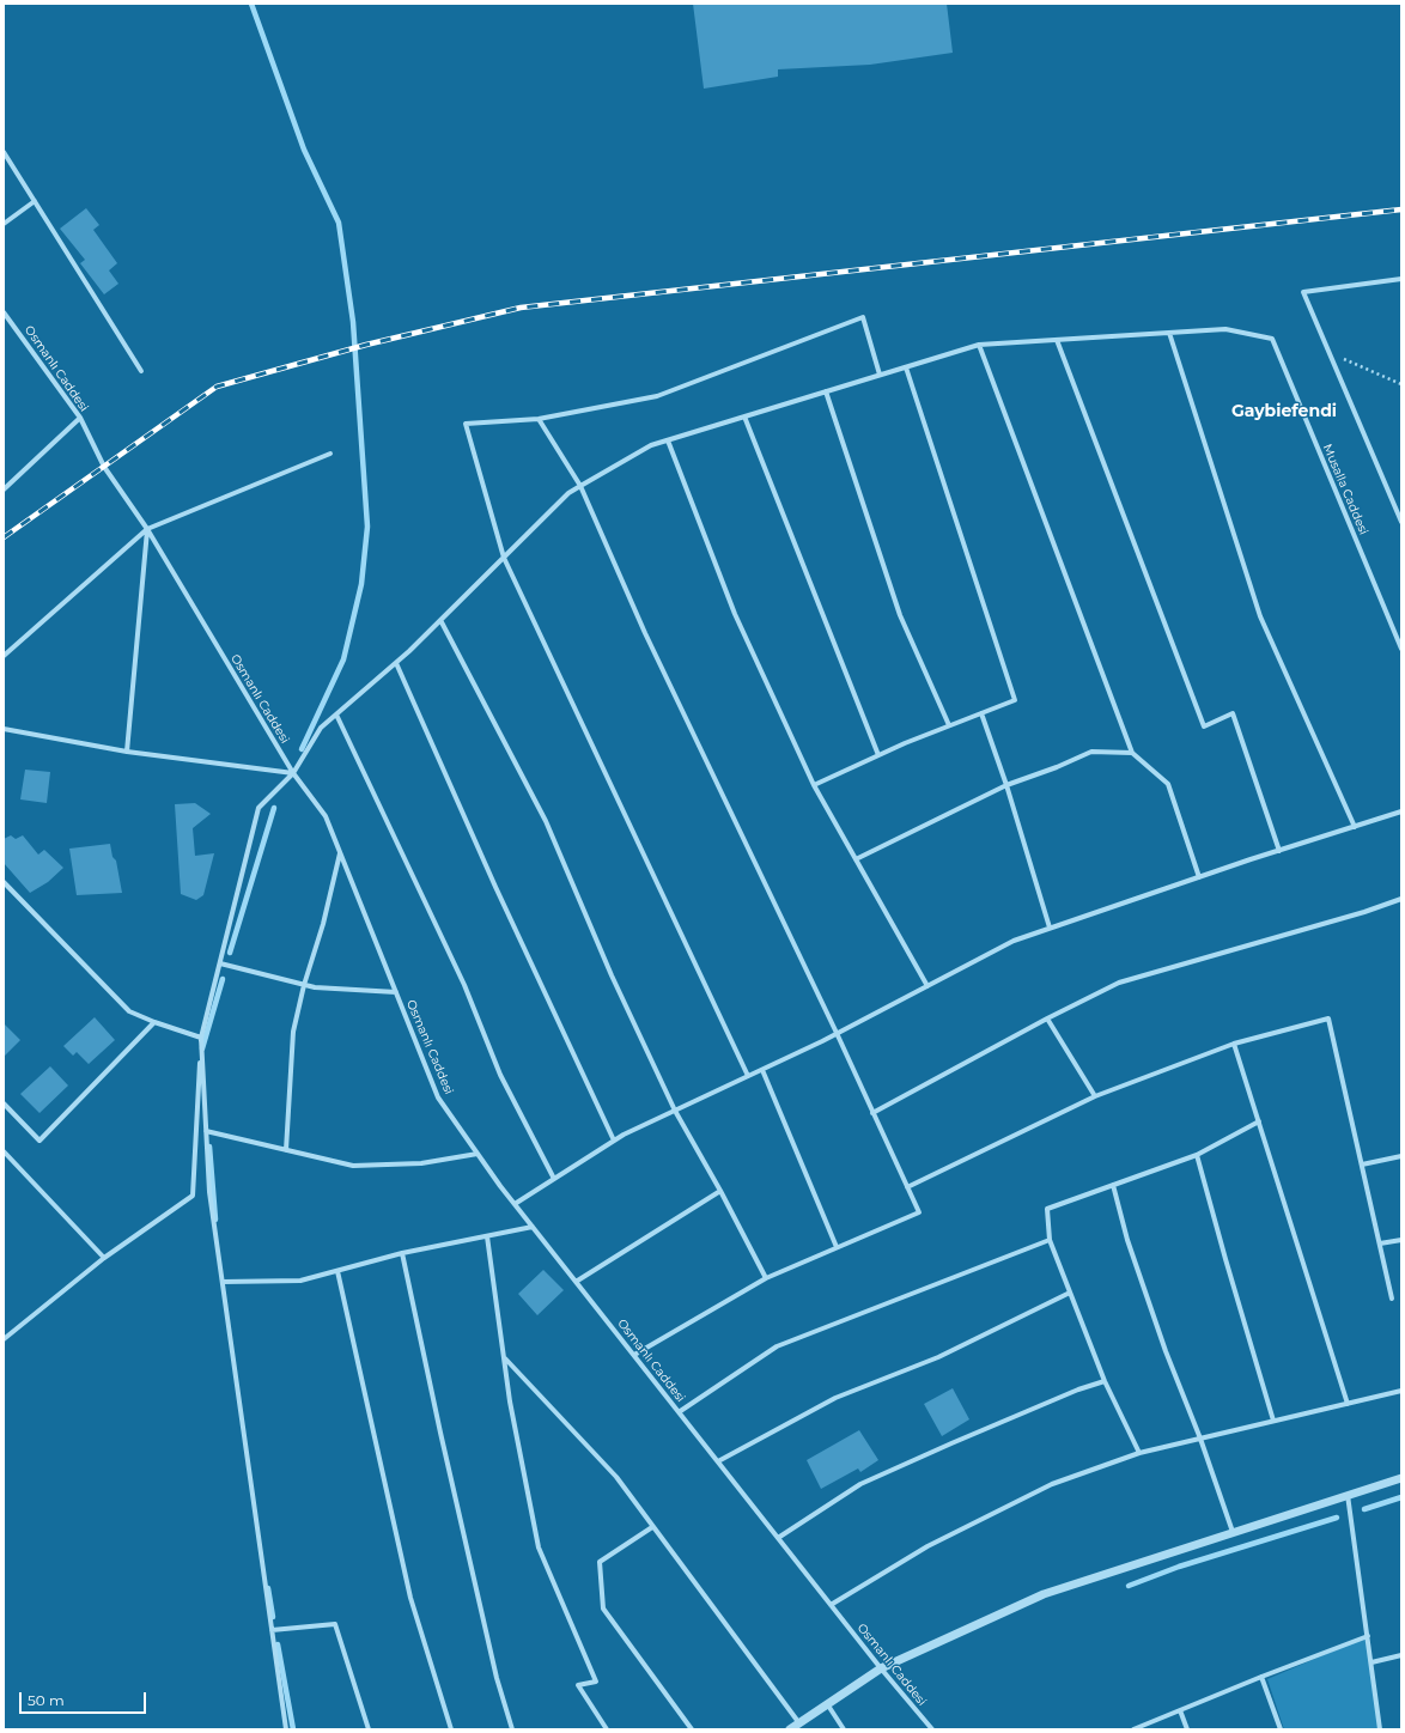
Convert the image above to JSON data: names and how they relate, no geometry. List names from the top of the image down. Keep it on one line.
{"streets":{"street":["Osmanlı Caddesi","Musalla Caddesi"]},"districts":["Gaybiefendi"],"scale_bar":"50 m"}
